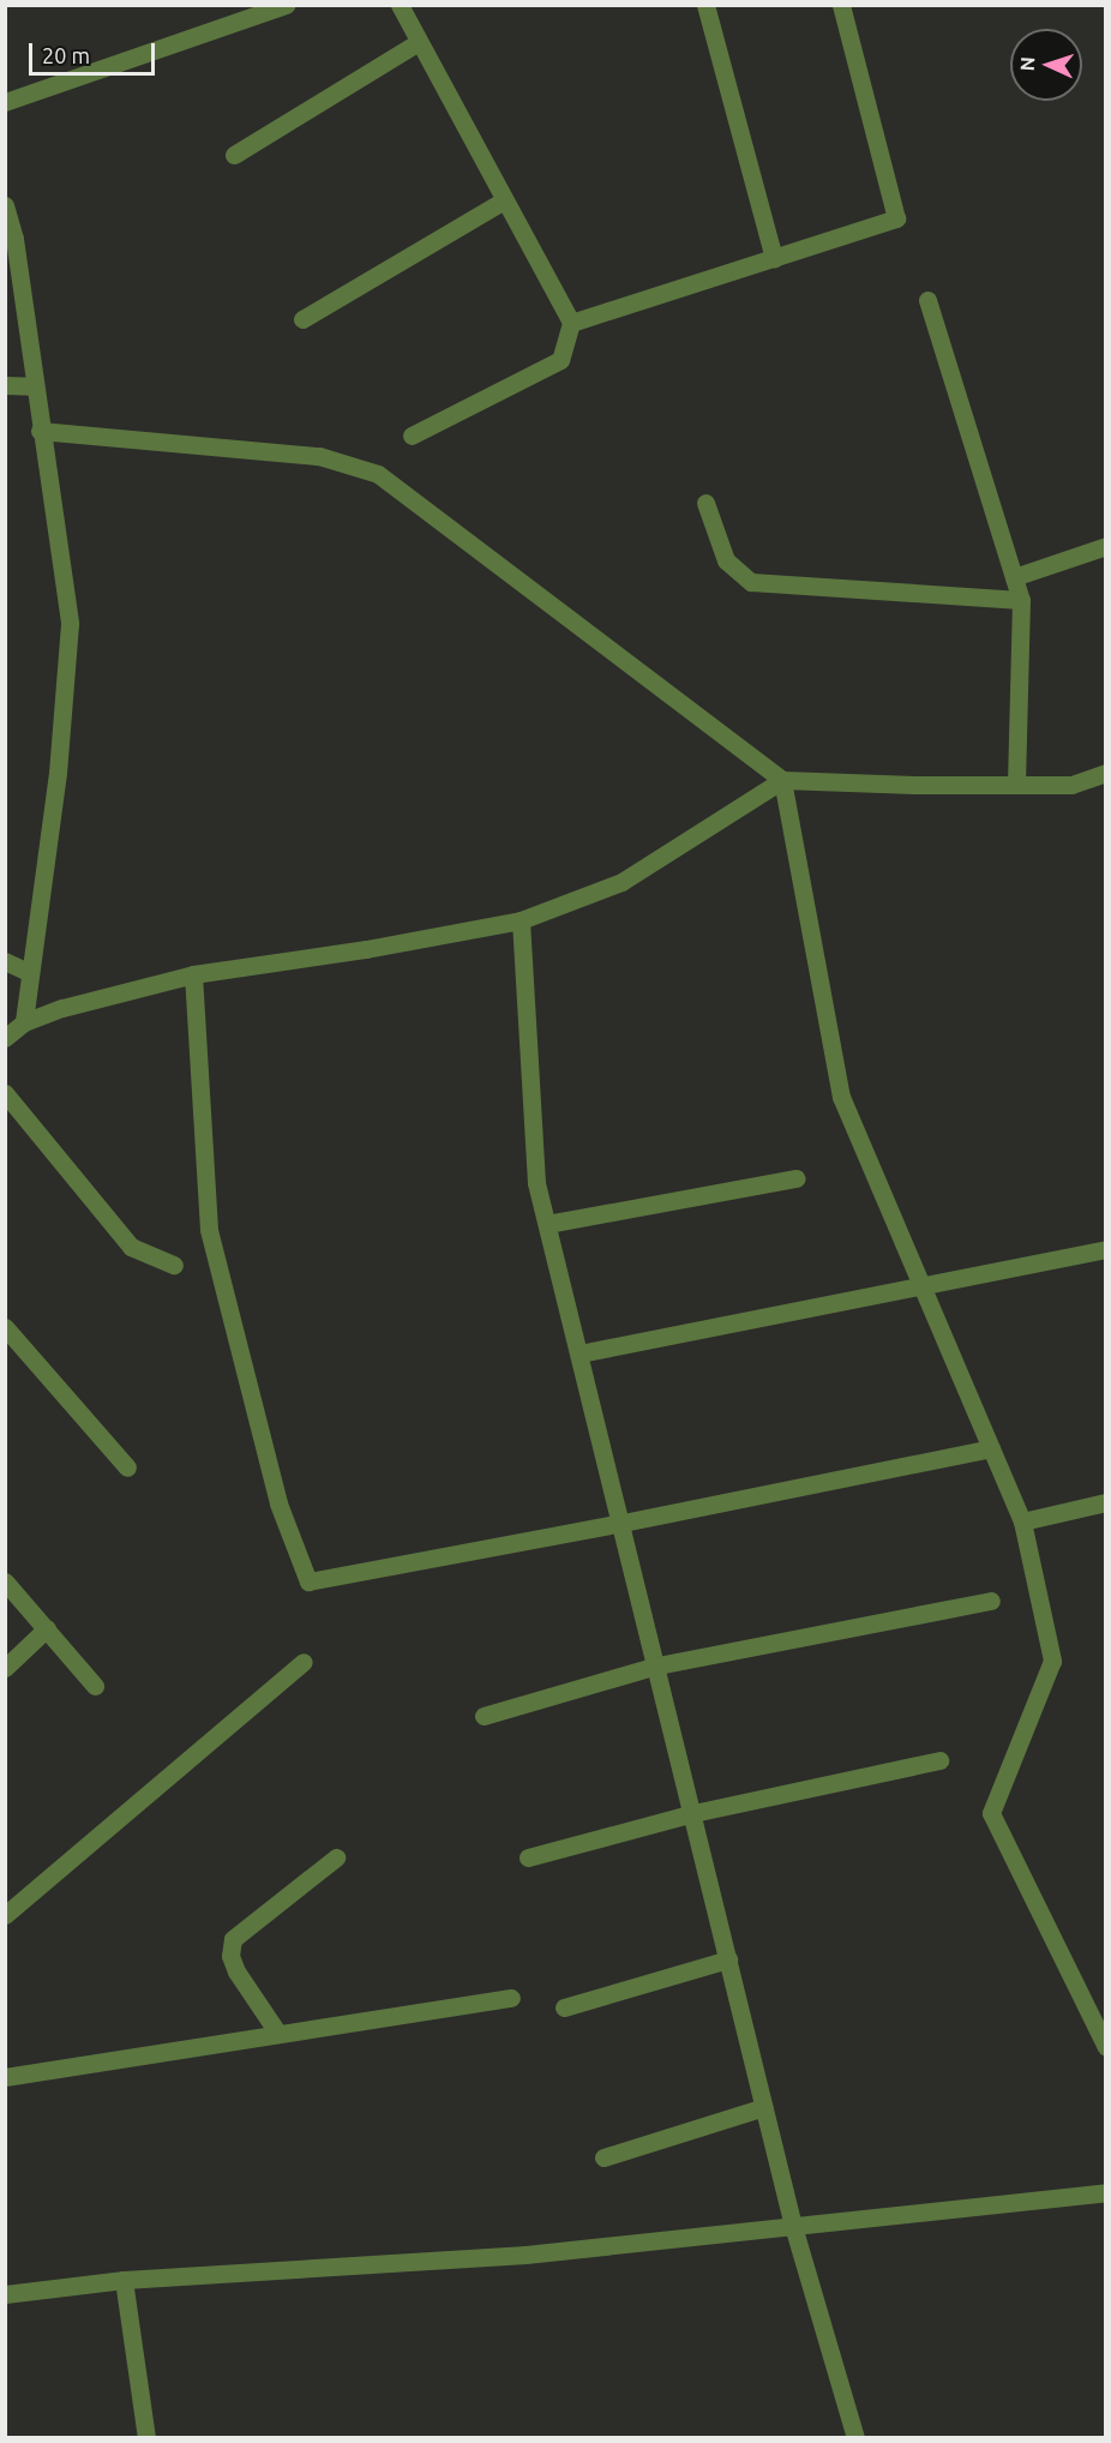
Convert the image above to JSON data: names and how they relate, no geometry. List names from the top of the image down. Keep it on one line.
{"scale_bar":"20 m","north":"left"}
